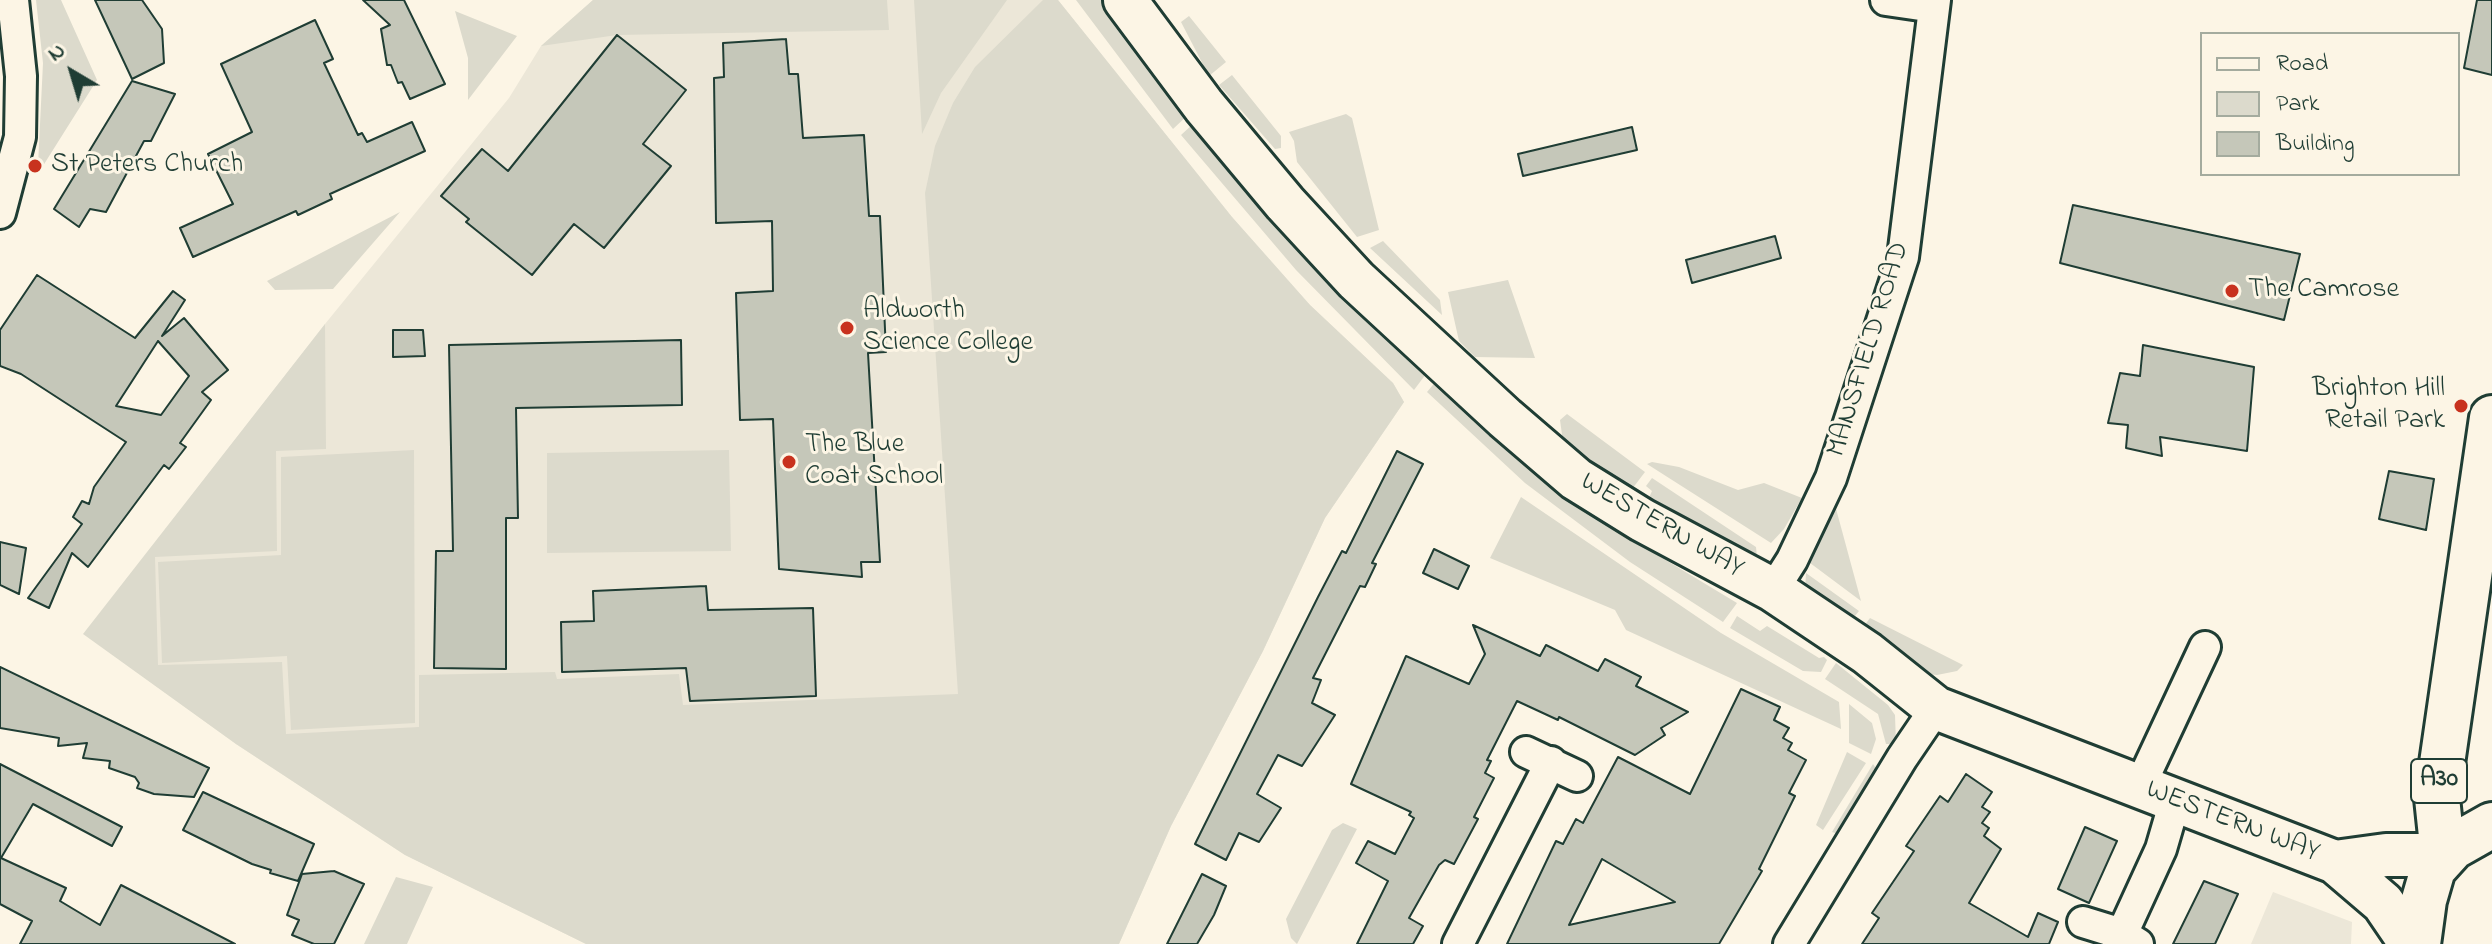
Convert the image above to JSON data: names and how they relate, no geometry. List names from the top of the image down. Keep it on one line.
{"streets":{"main road":["A30"],"street":["MANSFIELD ROAD","WESTERN WAY"]},"crossings":[["MANSFIELD ROAD","WESTERN WAY"],["WESTERN WAY","A30"]],"places":["St Peters Church","The Camrose","Aldworth Science College","Brighton Hill Retail Park","The Blue Coat School"],"legend":["Road","Park","Building"],"north":"top left"}
